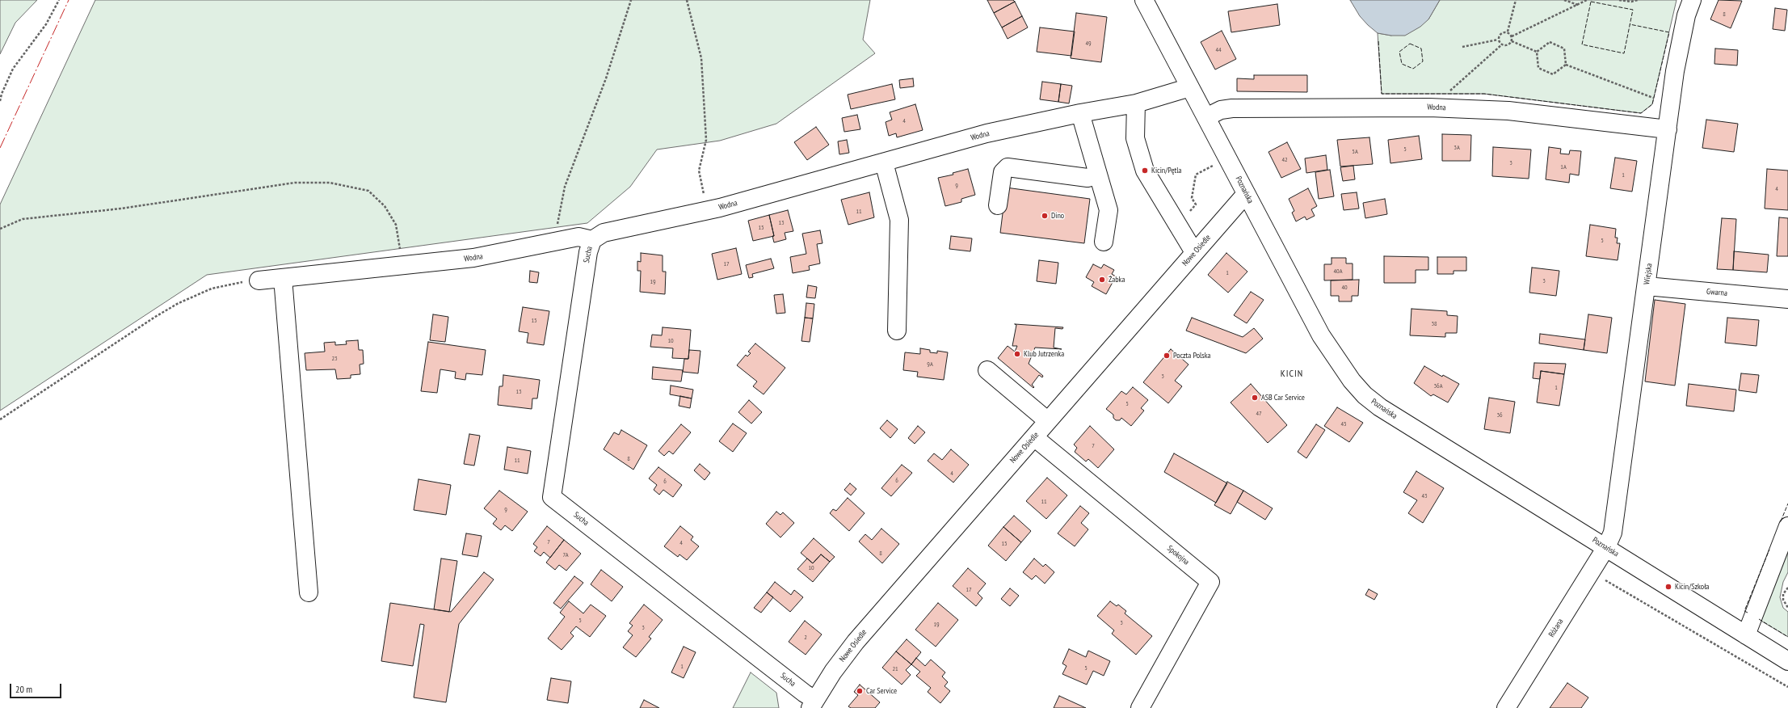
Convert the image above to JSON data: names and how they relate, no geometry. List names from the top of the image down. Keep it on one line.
{"streets":{"street":["Wodna","Poznańska","Nowe Osiedle","Sucha","Wiejska","Gwarna","Spokojna","Różana"]},"crossings":[["Wodna","Poznańska"],["Wodna","Sucha"],["Wodna","Wiejska"],["Poznańska","Nowe Osiedle"],["Poznańska","Wiejska"],["Poznańska","Różana"],["Nowe Osiedle","Sucha"],["Nowe Osiedle","Spokojna"],["Wiejska","Gwarna"],["Wiejska","Różana"]],"districts":["KICIN"],"places":["Kicin/Pętla","Dino","Żabka","Klub Jutrzenka","Poczta Polska","ASB Car Service","Kicin/Szkoła","Car Service"],"house_numbers":["8","49","44","4","3A","5","5A","42","3","1A","1","9","4","11","13","15","5","17","40A","1","3","19","40","15","38","10","23","9A","3","36A","1","13","5","47","36","45","7","8","11","4","6","6","43","11","9","7","4","15","8","7A","10","17","5","3","19","3","2","1","5","21"],"scale_bar":"20 m"}
